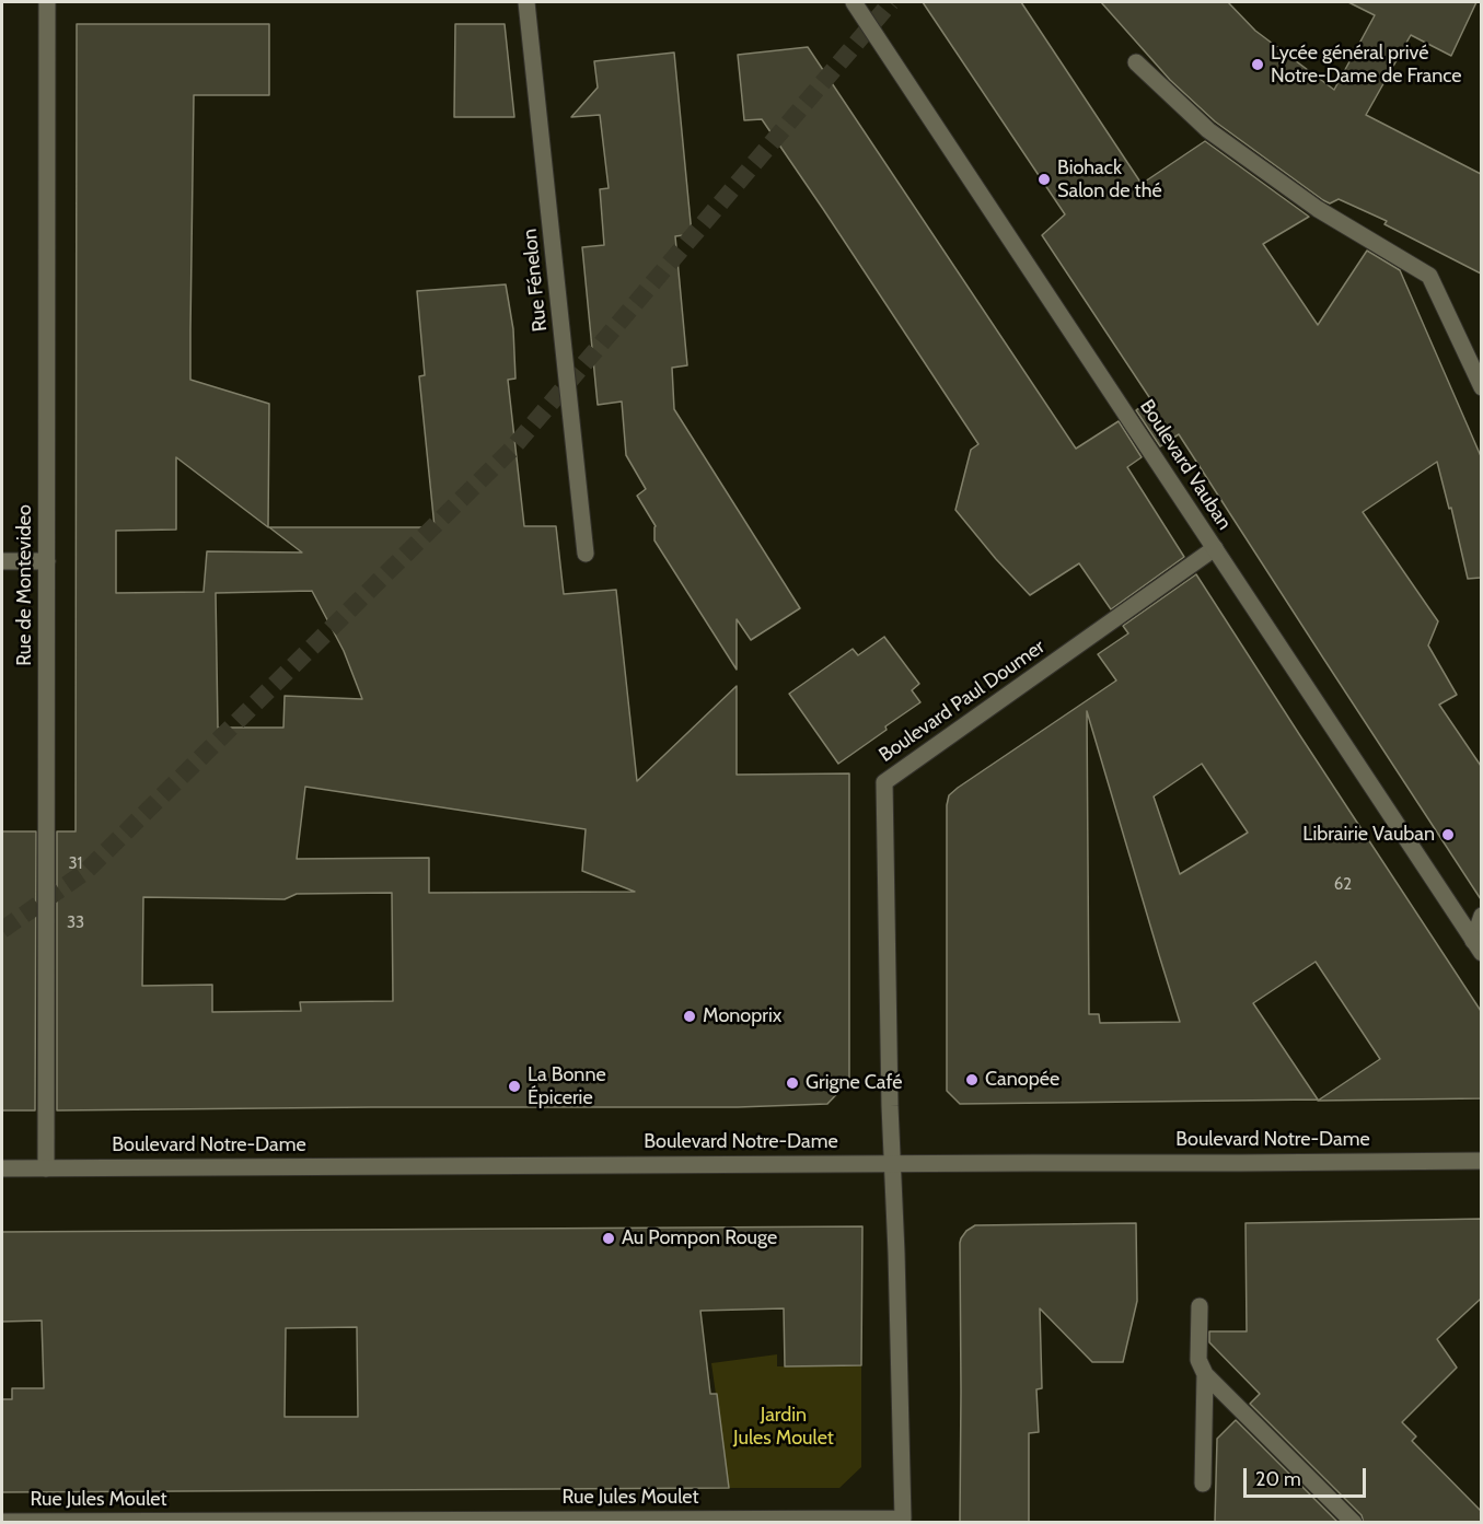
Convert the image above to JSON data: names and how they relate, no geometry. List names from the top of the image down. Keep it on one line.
{"streets":{"street":["Rue Fénelon","Boulevard Vauban","Rue de Montevideo","Boulevard Paul Doumer","Boulevard Notre-Dame","Rue Jules Moulet"]},"crossings":[["Boulevard Vauban","Boulevard Paul Doumer"],["Rue de Montevideo","Boulevard Notre-Dame"],["Boulevard Paul Doumer","Boulevard Notre-Dame"],["Boulevard Paul Doumer","Rue Jules Moulet"],["Boulevard Notre-Dame","Rue Jules Moulet"]],"parks":["Jardin Jules Moulet"],"places":["Lycée général privé Notre-Dame de France","Biohack Salon de thé","Librairie Vauban","Monoprix","Canopée","Grigne Café","La Bonne Épicerie","Au Pompon Rouge"],"house_numbers":["31","62","33"],"scale_bar":"20 m"}
